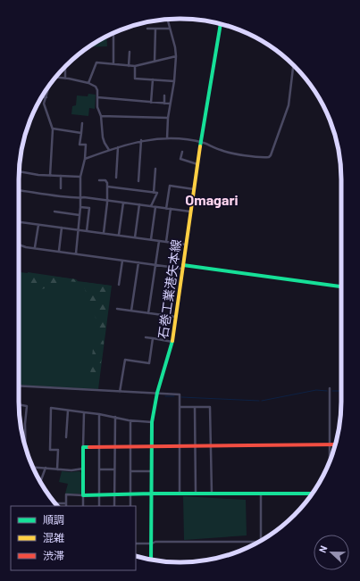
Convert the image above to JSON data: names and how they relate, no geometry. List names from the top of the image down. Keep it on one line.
{"streets":{"street":["石巻工業港矢本線"]},"districts":["Omagari"],"legend":["順調","混雑","渋滞"],"north":"left"}
